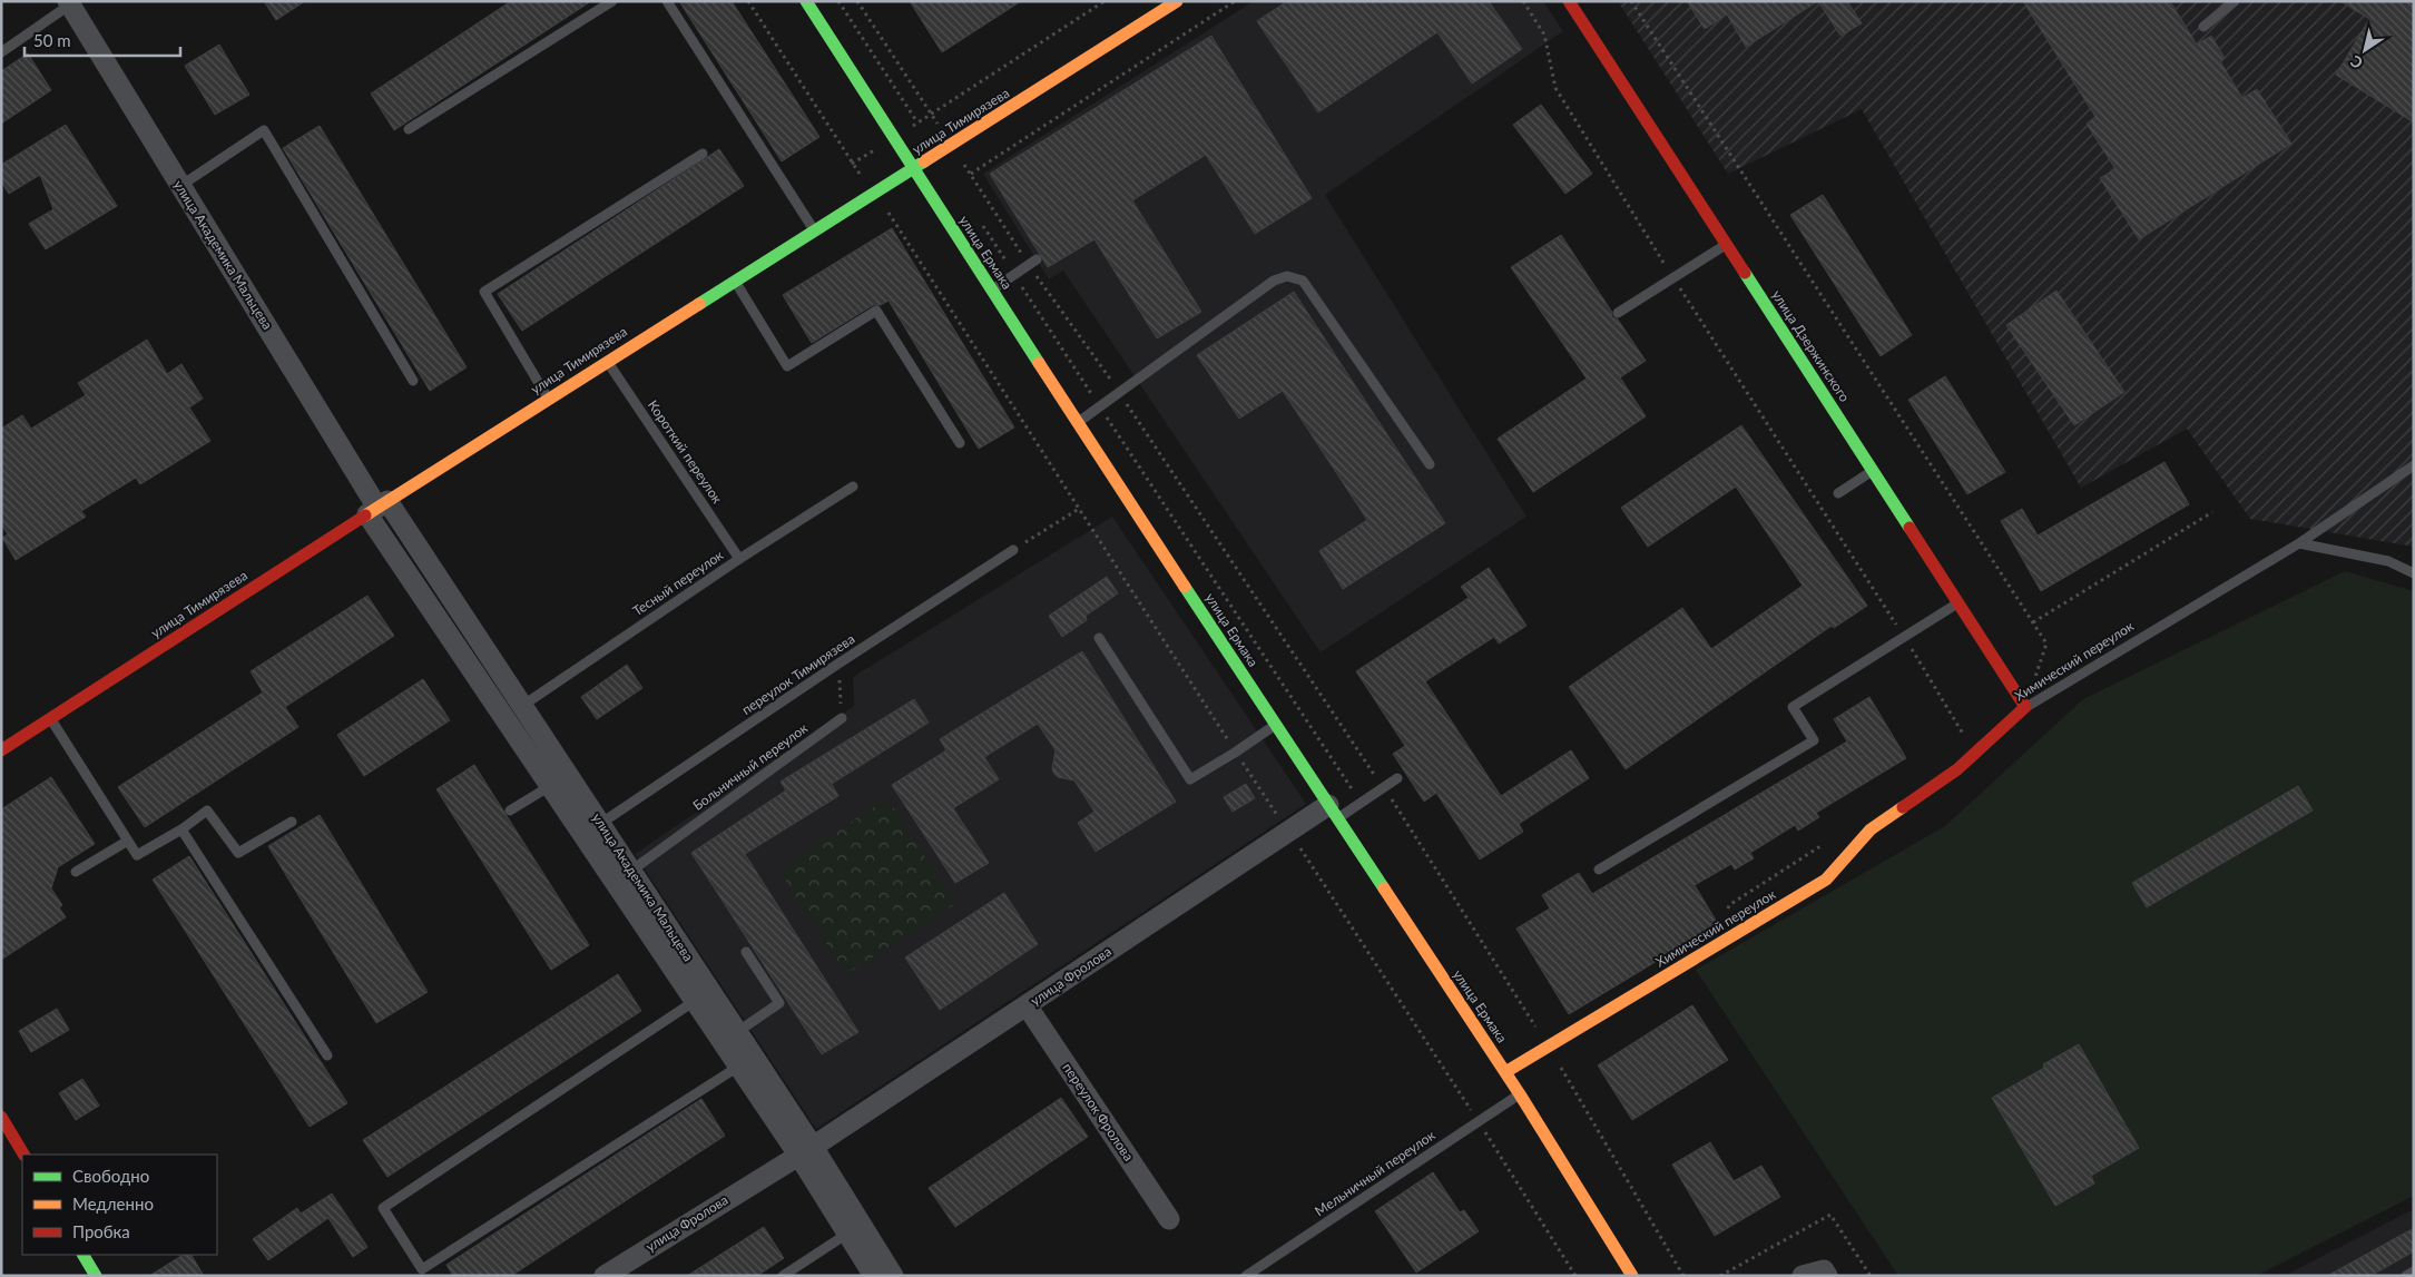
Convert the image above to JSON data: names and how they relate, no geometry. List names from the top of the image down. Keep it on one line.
{"streets":{"main road":["улица Тимирязева","улица Ермака","улица Дзержинского","Химический переулок"],"street":["улица Академика Мальцева","улица Фролова","переулок Фролова"],"lane":["Короткий переулок","Тесный переулок","переулок Тимирязева","Больничный переулок","Мельничный переулок"]},"crossings":[["улица Тимирязева","улица Ермака"],["улица Тимирязева","улица Академика Мальцева"],["улица Тимирязева","Короткий переулок"],["улица Ермака","Химический переулок"],["улица Ермака","улица Фролова"],["улица Ермака","Мельничный переулок"],["улица Академика Мальцева","Тесный переулок"],["улица Академика Мальцева","переулок Тимирязева"],["улица Академика Мальцева","Больничный переулок"],["улица Академика Мальцева","улица Фролова"],["улица Дзержинского","Химический переулок"],["Короткий переулок","Тесный переулок"],["улица Фролова","переулок Фролова"]],"legend":["Свободно","Медленно","Пробка"],"scale_bar":"50 m","north":"bottom left"}
